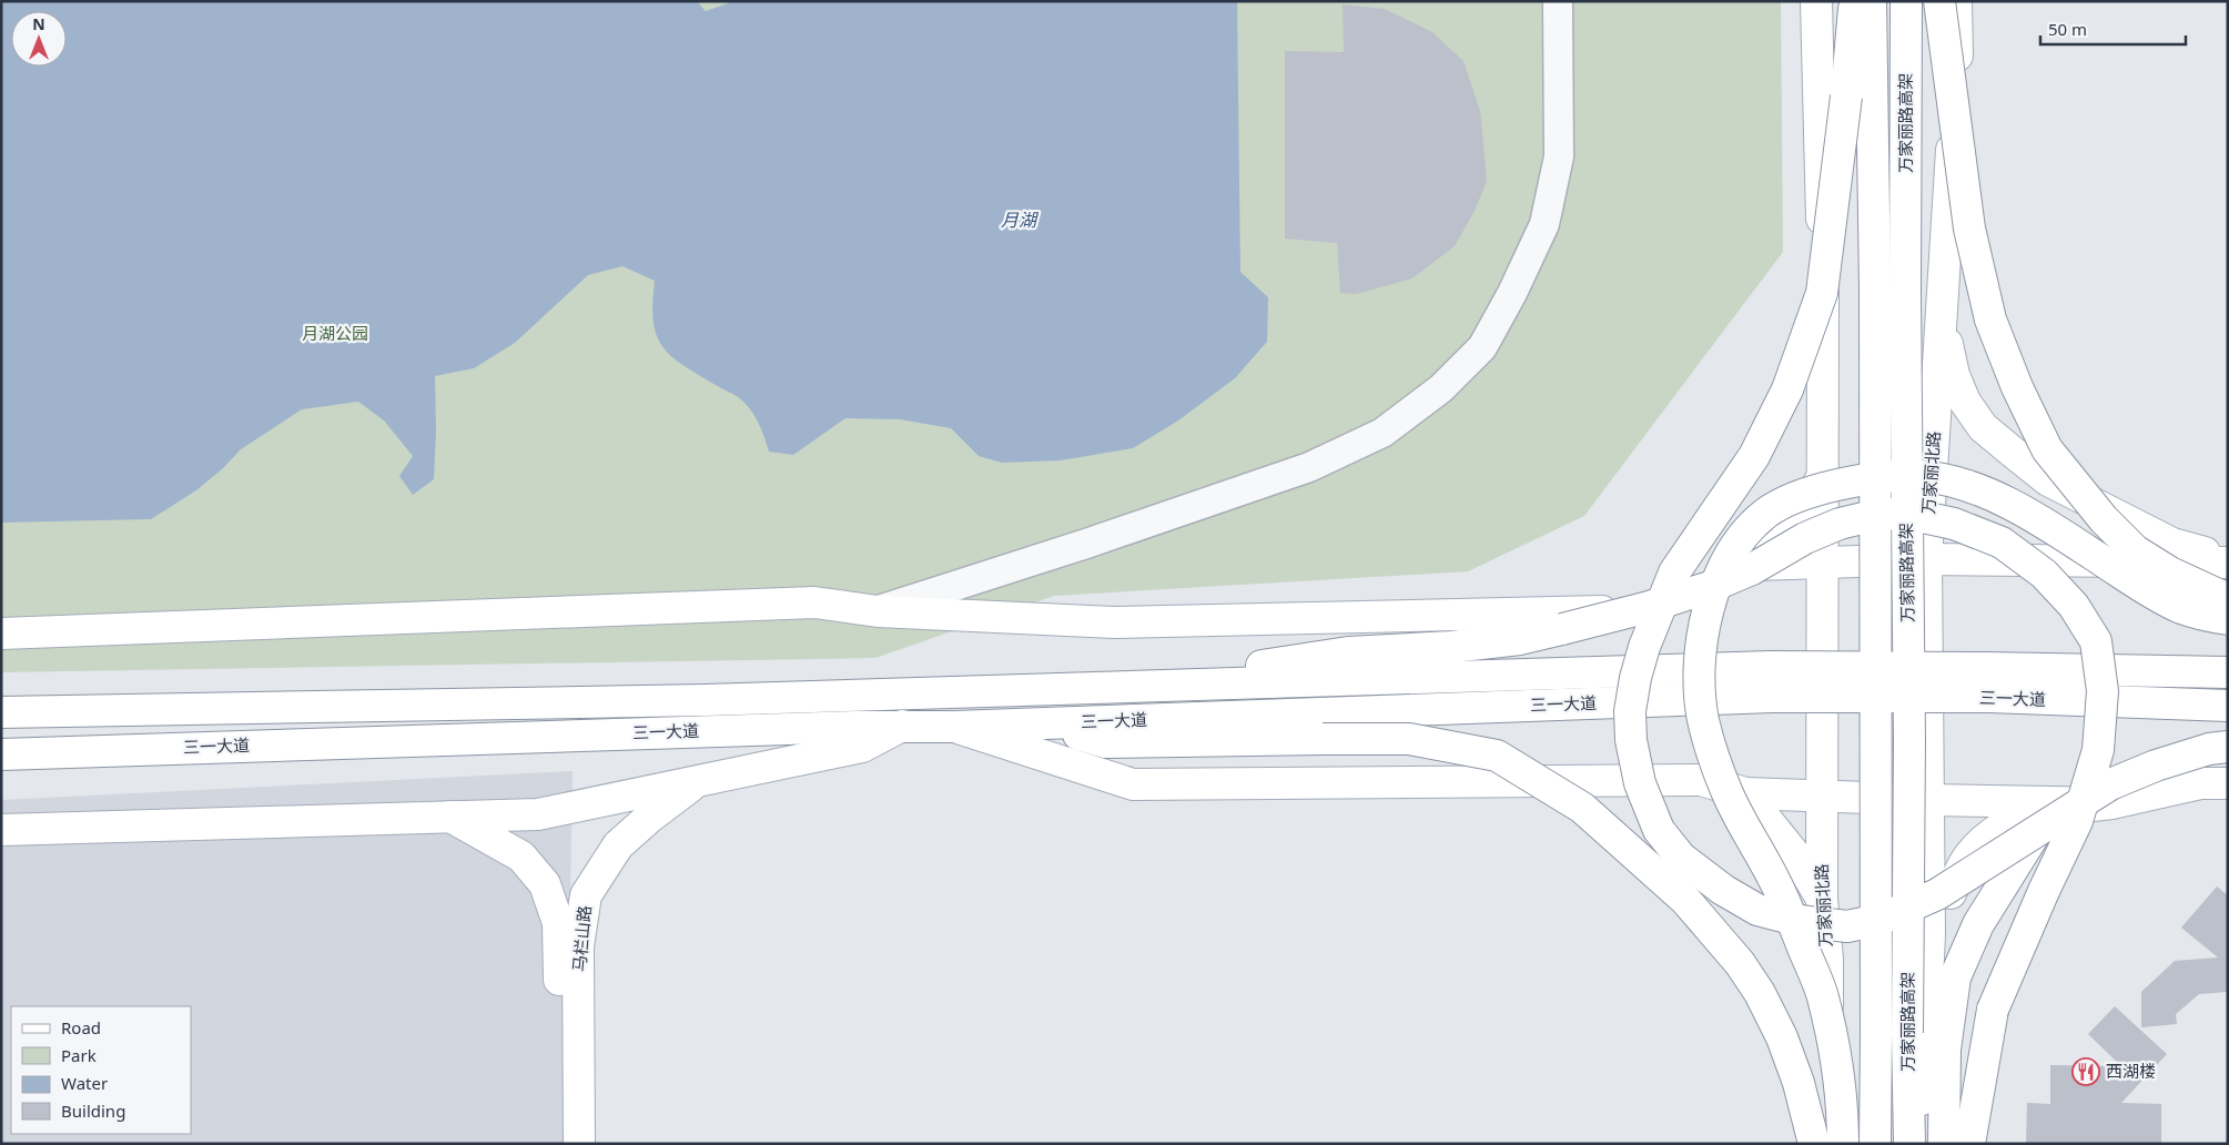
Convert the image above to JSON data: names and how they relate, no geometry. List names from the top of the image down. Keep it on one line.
{"streets":{"main road":["万家丽路高架","万家丽北路","三一大道","马栏山路"]},"water":["月湖"],"parks":["月湖公园"],"places":{"restaurant":["西湖楼"]},"legend":["Road","Park","Water","Building"],"scale_bar":"50 m","north":"top"}
